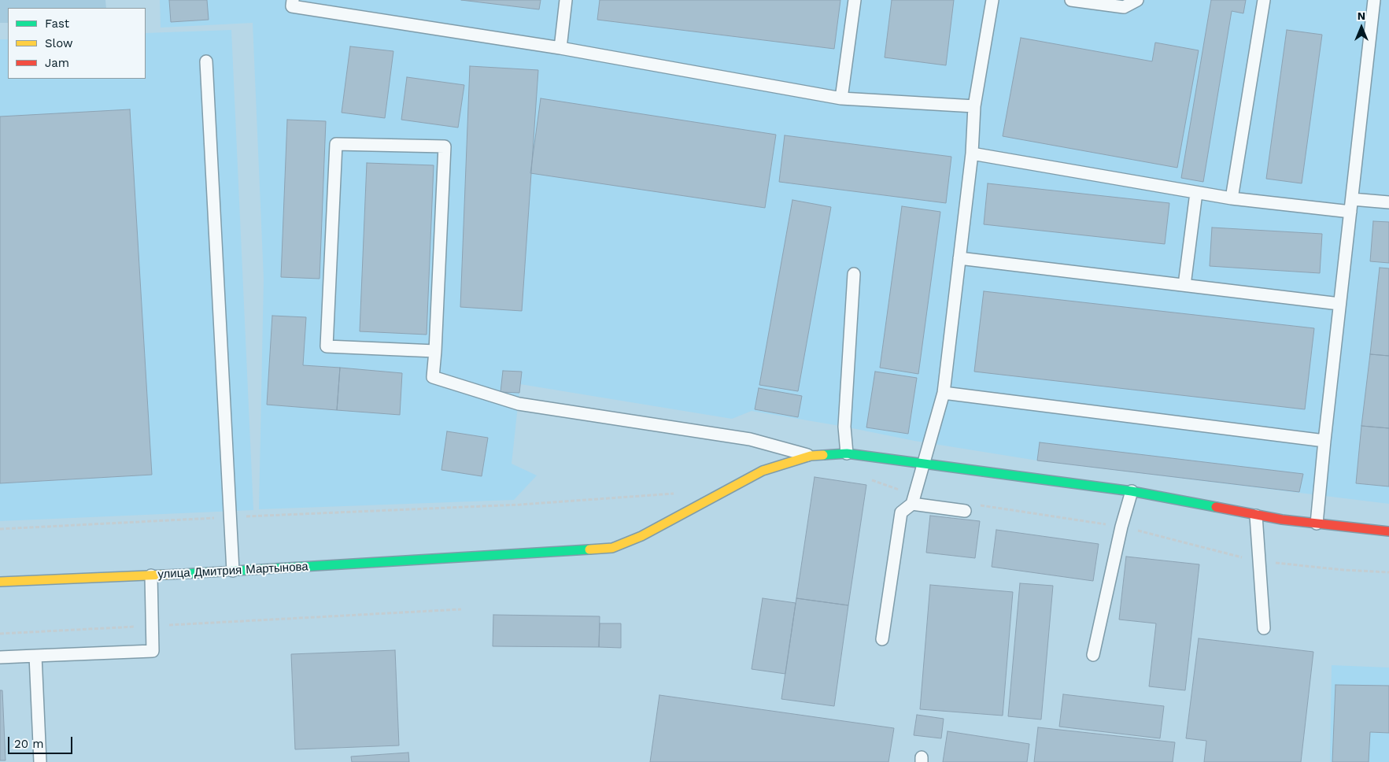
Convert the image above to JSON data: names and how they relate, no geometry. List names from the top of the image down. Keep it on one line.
{"streets":{"street":["улица Дмитрия Мартынова"]},"legend":["Fast","Slow","Jam"],"scale_bar":"20 m","north":"top"}
